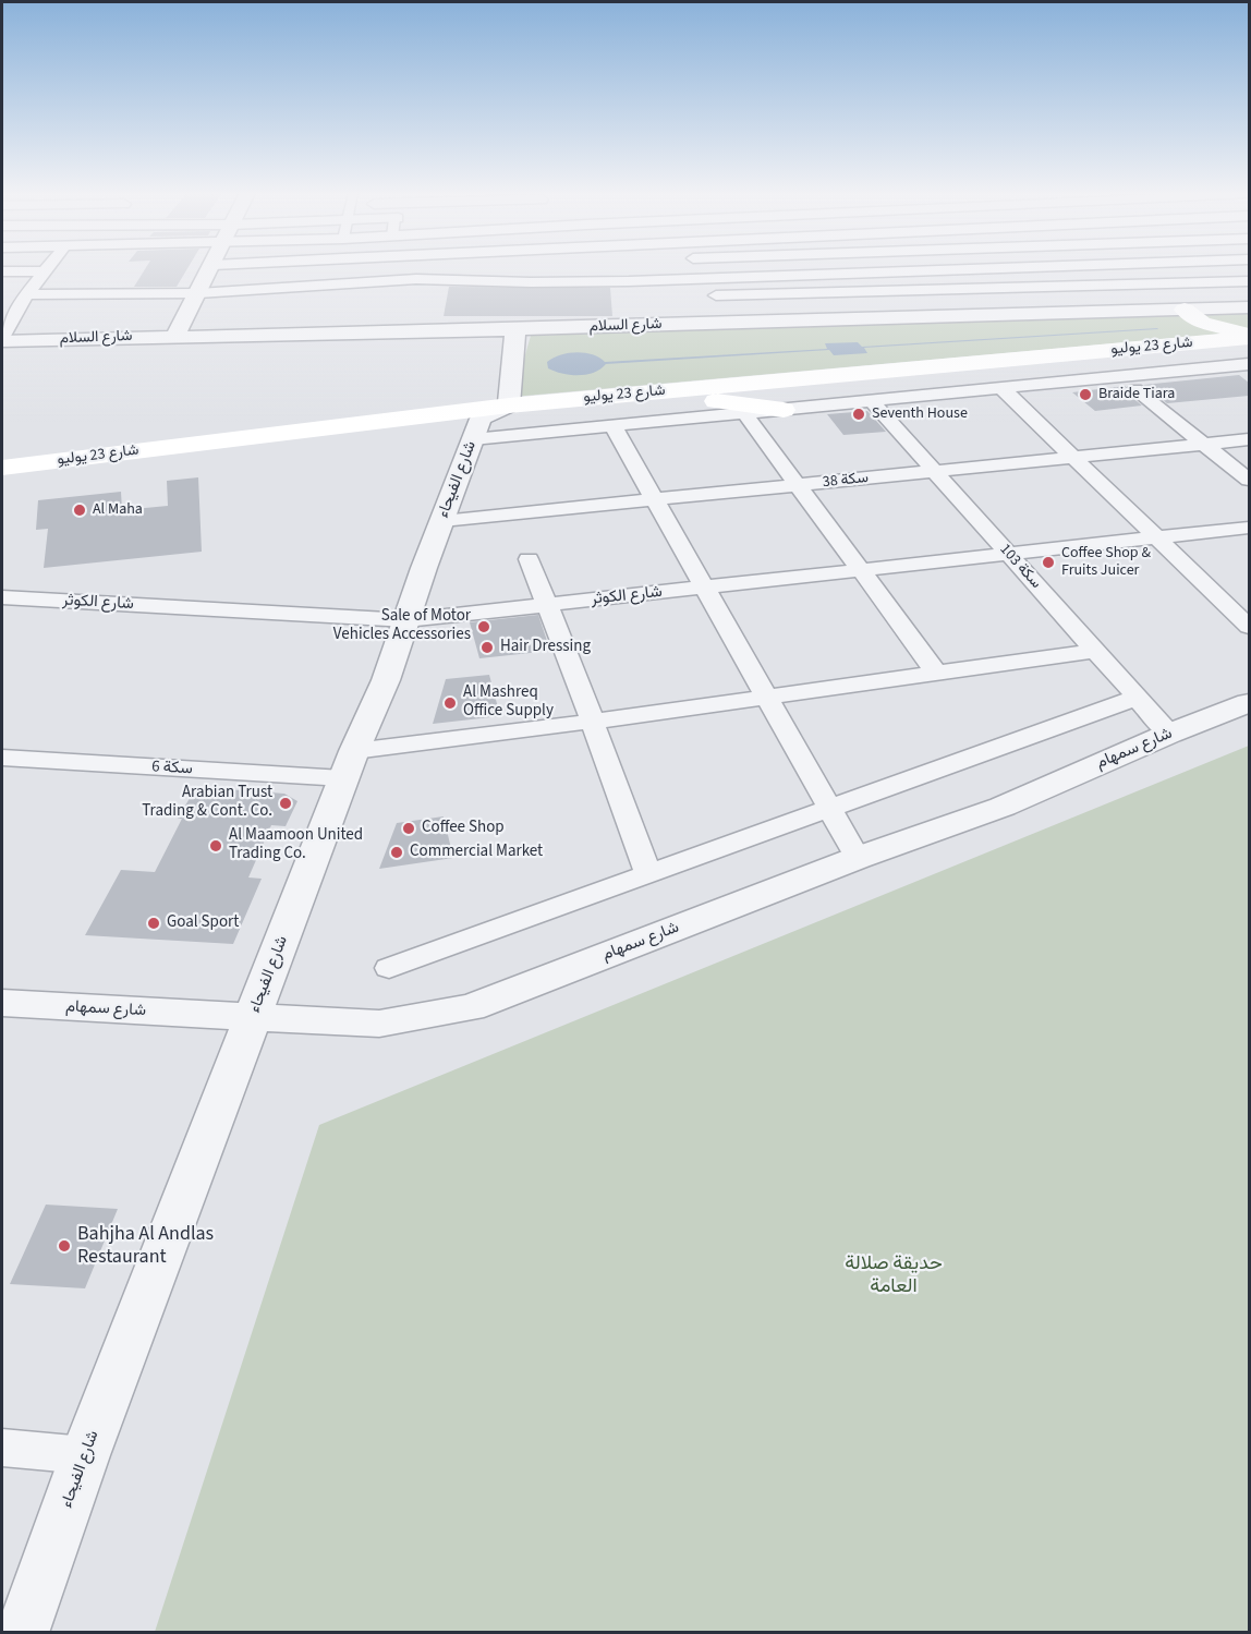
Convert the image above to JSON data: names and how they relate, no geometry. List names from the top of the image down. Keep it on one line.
{"streets":{"main road":["شارع 23 يوليو"],"street":["شارع السلام","شارع الفيحاء","سكة 38","سكة 103","شارع الكوثر","شارع سمهام","سكة 6"]},"crossings":[["شارع السلام","شارع الفيحاء"],["شارع 23 يوليو","شارع الفيحاء"],["شارع الفيحاء","سكة 38"],["شارع الفيحاء","شارع الكوثر"],["شارع الفيحاء","شارع سمهام"],["شارع الفيحاء","سكة 6"],["سكة 38","سكة 103"],["سكة 103","شارع الكوثر"],["سكة 103","شارع سمهام"],["سكة 103","سكة 6"]],"parks":["حديقة صلالة العامة"],"places":["Braide Tiara","Seventh House","Al Maha","Coffee Shop & Fruits Juicer","Sale of Motor Vehicles Accessories","Hair Dressing","Al Mashreq Office Supply","Arabian Trust Trading & Cont. Co.","Coffee Shop","Al Maamoon United Trading Co.","Commercial Market","Goal Sport","Bahjha Al Andlas Restaurant"]}
